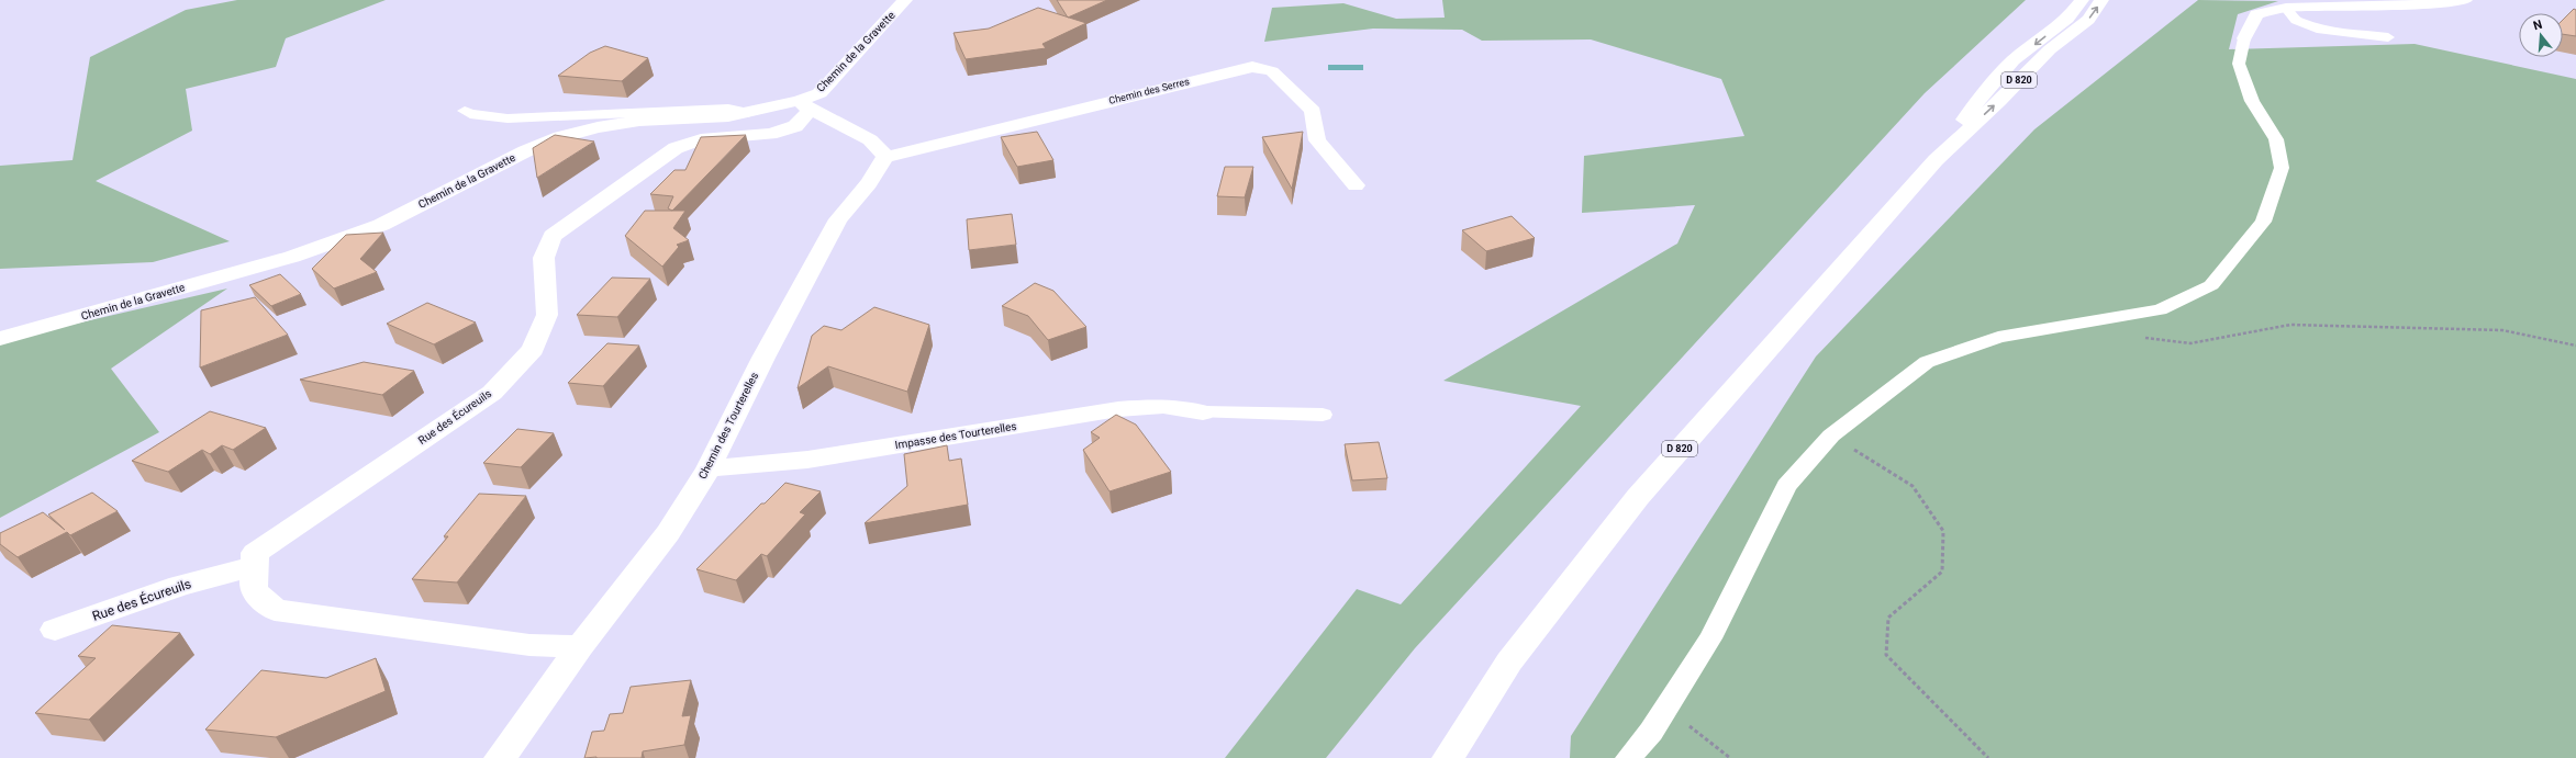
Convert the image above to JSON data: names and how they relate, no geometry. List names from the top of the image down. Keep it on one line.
{"streets":{"street":["Chemin de la Gravette","D 820","Chemin des Serres","Rue des Écureuils","Chemin des Tourterelles","Impasse des Tourterelles"]},"crossings":[["Chemin de la Gravette","Rue des Écureuils"],["Chemin des Serres","Chemin des Tourterelles"],["Rue des Écureuils","Chemin des Tourterelles"],["Chemin des Tourterelles","Impasse des Tourterelles"]],"north":"top"}
